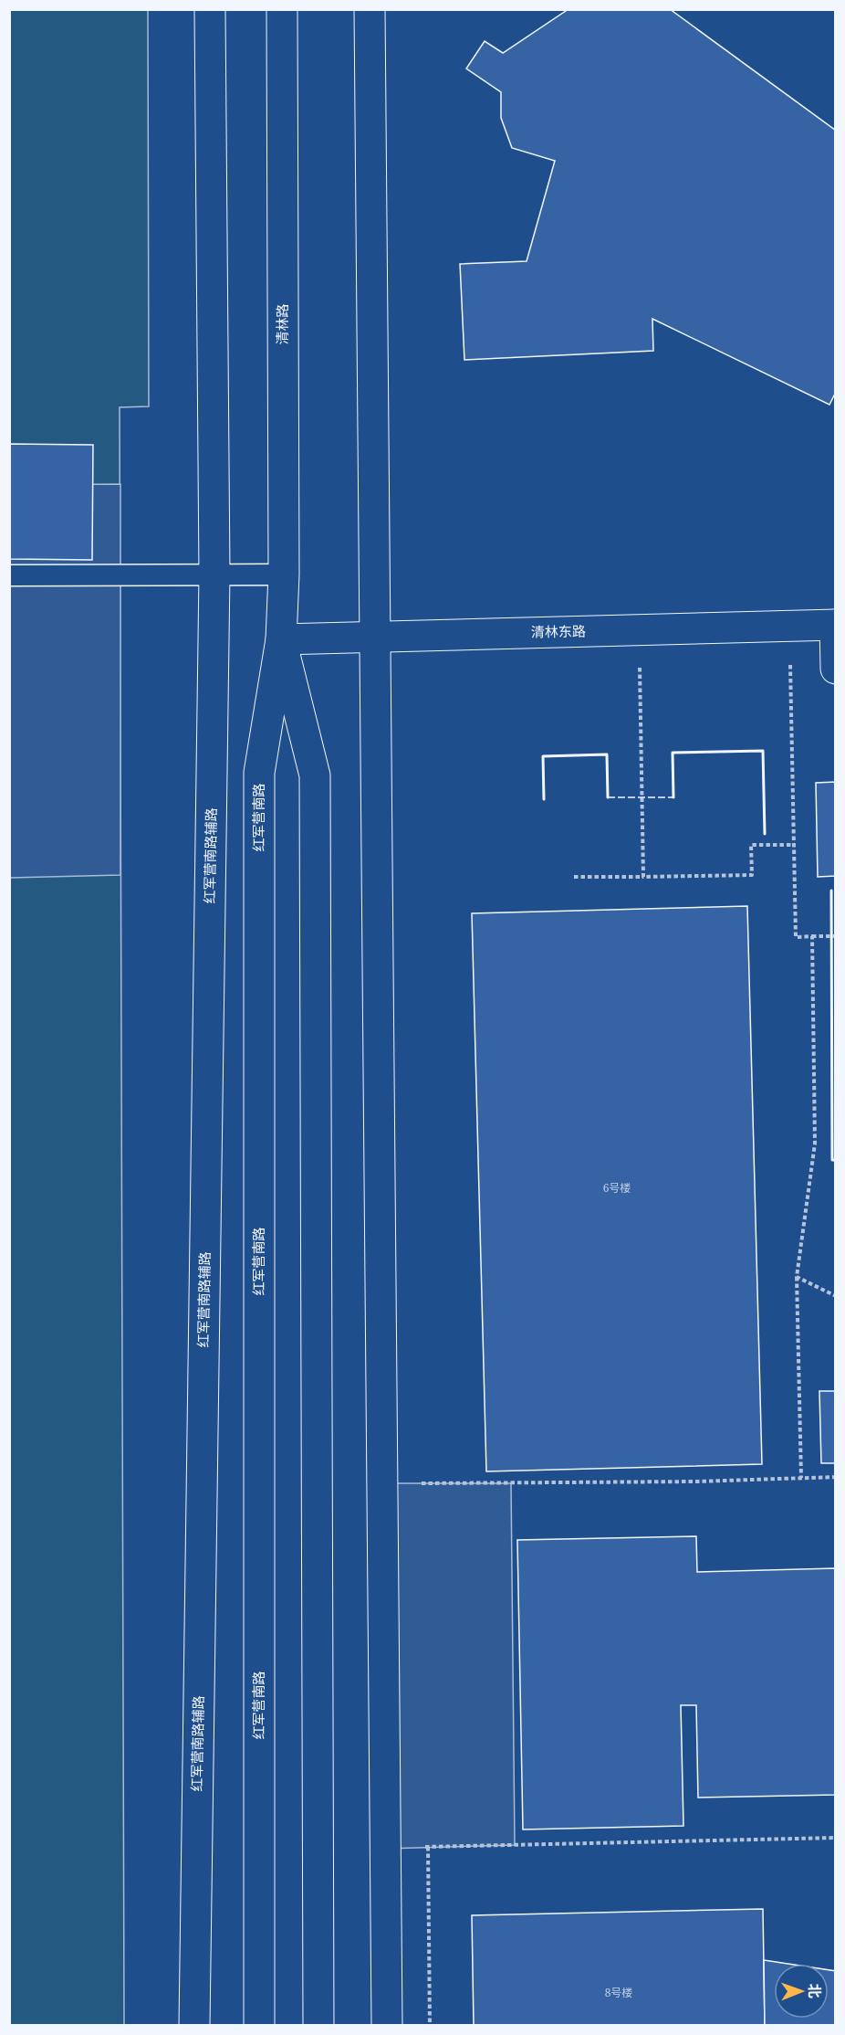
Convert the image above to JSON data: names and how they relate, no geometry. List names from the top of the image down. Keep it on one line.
{"streets":{"street":["清林路","清林东路","红军营南路","红军营南路辅路"]},"crossings":[["清林路","清林东路"],["清林路","红军营南路"],["清林东路","红军营南路"]],"house_numbers":["6号楼","8号楼"],"north":"right"}
